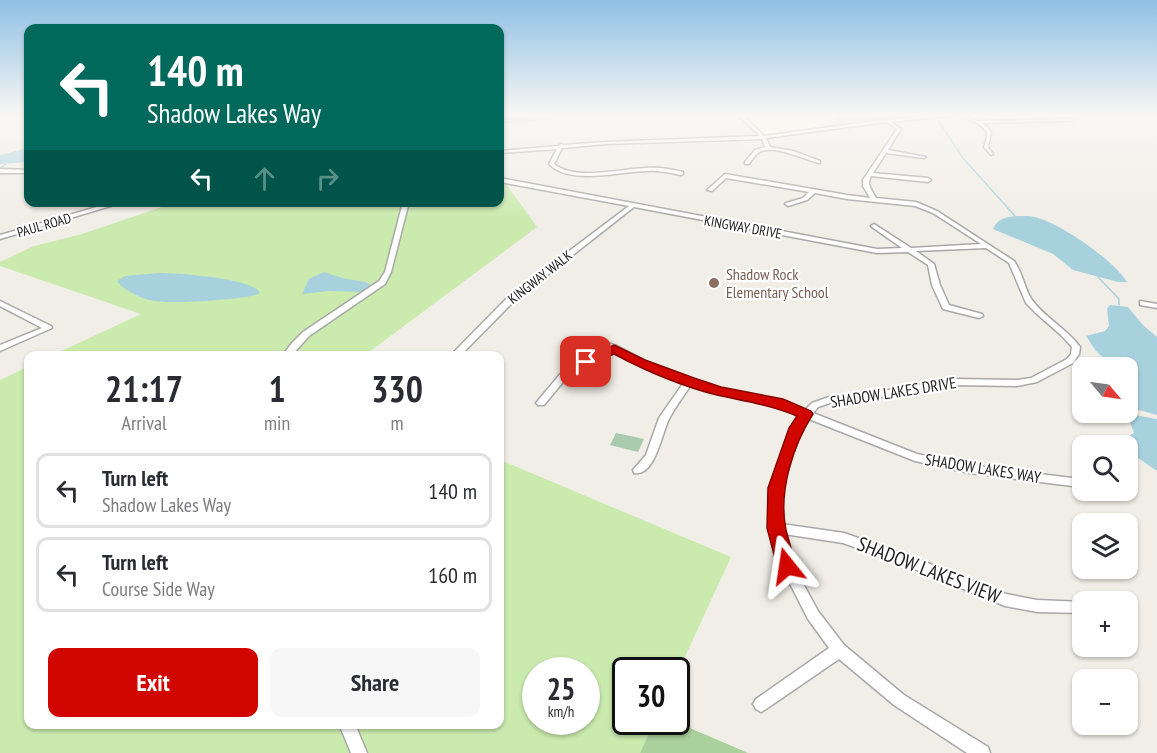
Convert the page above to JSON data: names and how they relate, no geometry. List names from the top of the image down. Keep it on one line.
{"streets":{"street":["PAUL ROAD","KINGWAY DRIVE","KINGWAY WALK","SHADOW LAKES DRIVE","SHADOW LAKES WAY","SHADOW LAKES VIEW"]},"crossings":[["KINGWAY DRIVE","KINGWAY WALK"],["KINGWAY DRIVE","SHADOW LAKES DRIVE"],["SHADOW LAKES DRIVE","SHADOW LAKES WAY"]],"places":["Shadow Rock Elementary School"],"north":"bottom right","page":{"turn":["140 m","Shadow Lakes Way"],"eta":["21:17","Arrival","1","min","330","m"],"map_buttons":["+","−"],"list":[{"name":"Turn left","note":"Shadow Lakes Way","value":"140 m"},{"name":"Turn left","note":"Course Side Way","value":"160 m"}],"buttons":["Exit","Share"],"speed":"25 km/h","limit":"30"}}
